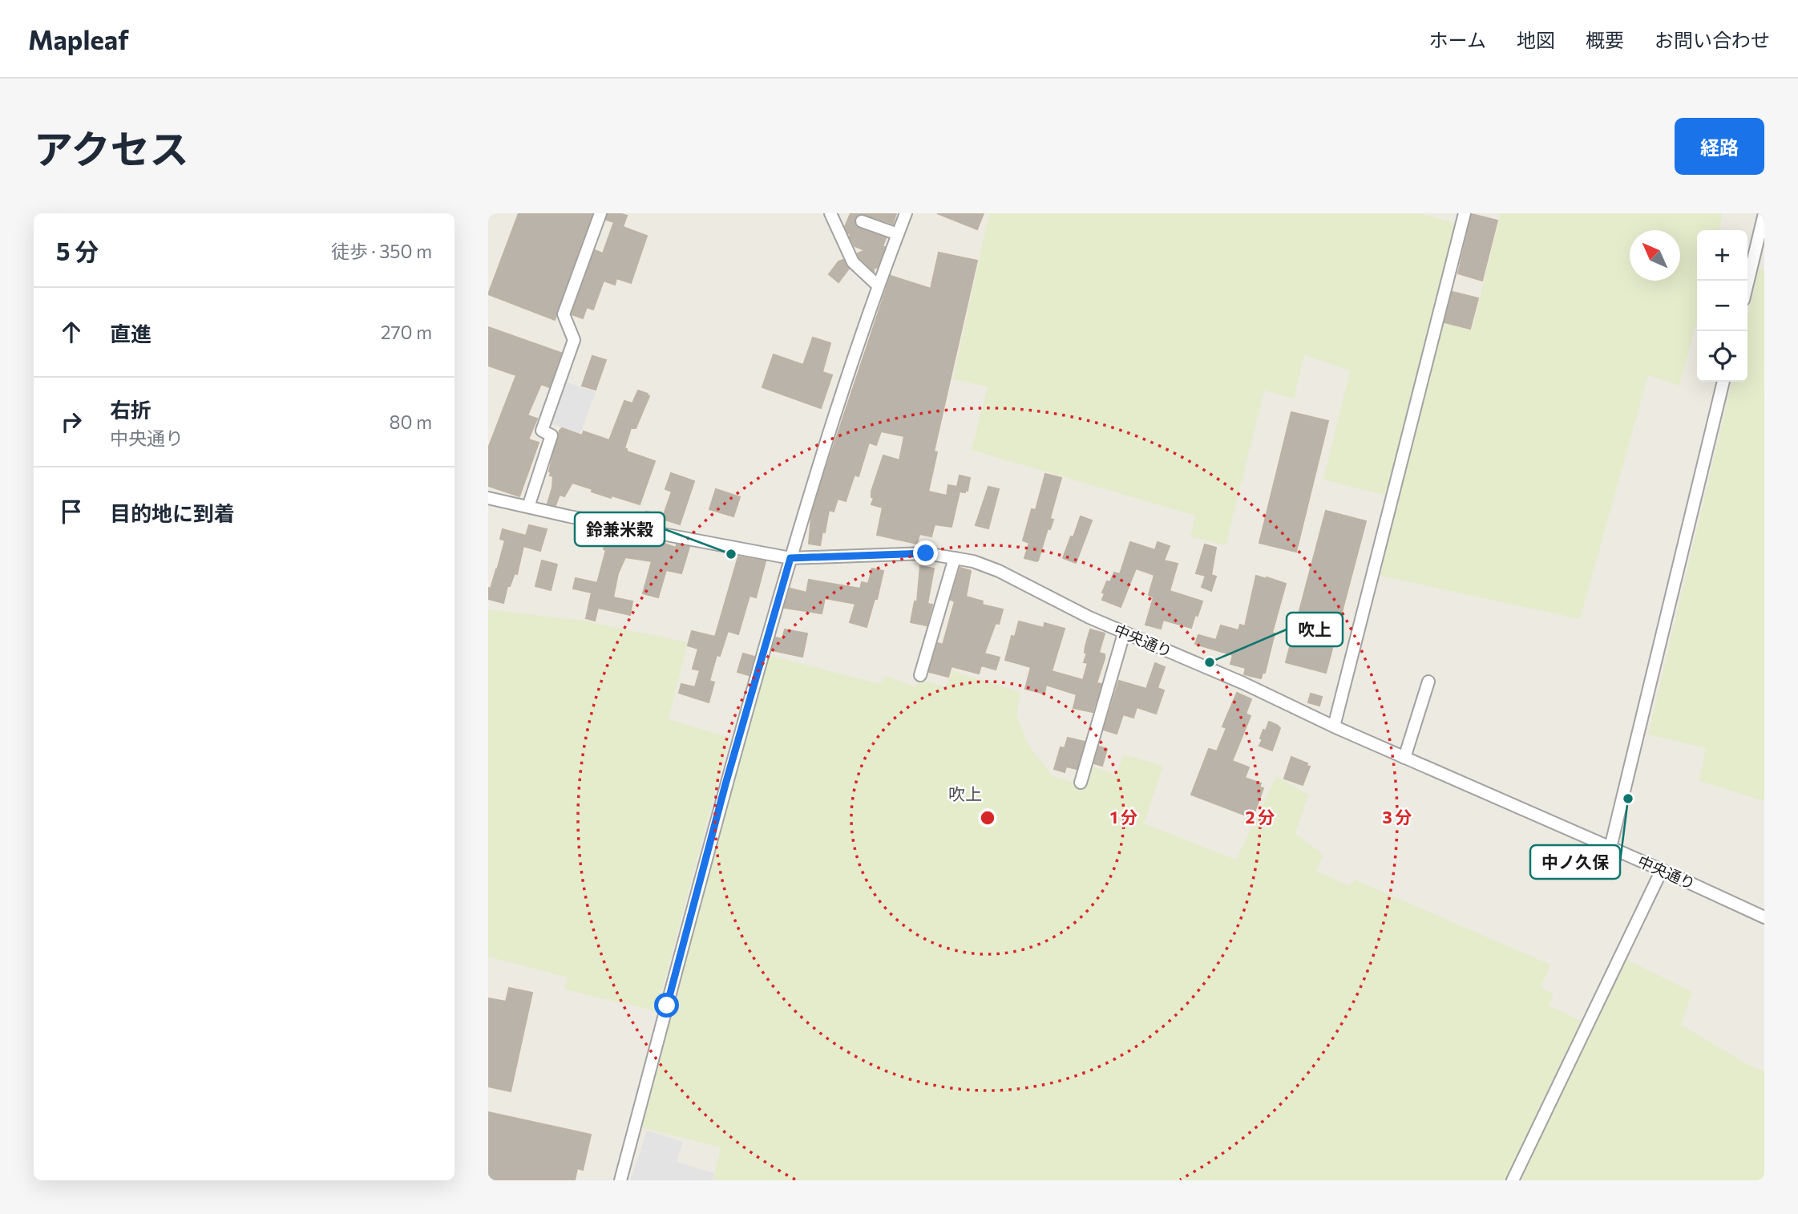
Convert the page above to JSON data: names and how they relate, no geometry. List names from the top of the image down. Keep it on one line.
{"streets":{"street":["中央通り"]},"districts":["吹上"],"places":["鈴兼米穀","吹上","中ノ久保"],"north":"top left","page":{"header":"Mapleaf","nav":["ホーム","地図","概要","お問い合わせ"],"title":"アクセス","buttons":"経路","heading":["5 分","徒歩 · 350 m"],"map_buttons":["+","−"],"list":[["直進","270 m"],["右折","中央通り","80 m"],"目的地に到着"]},"rings":["1 分","2 分","3 分"]}
